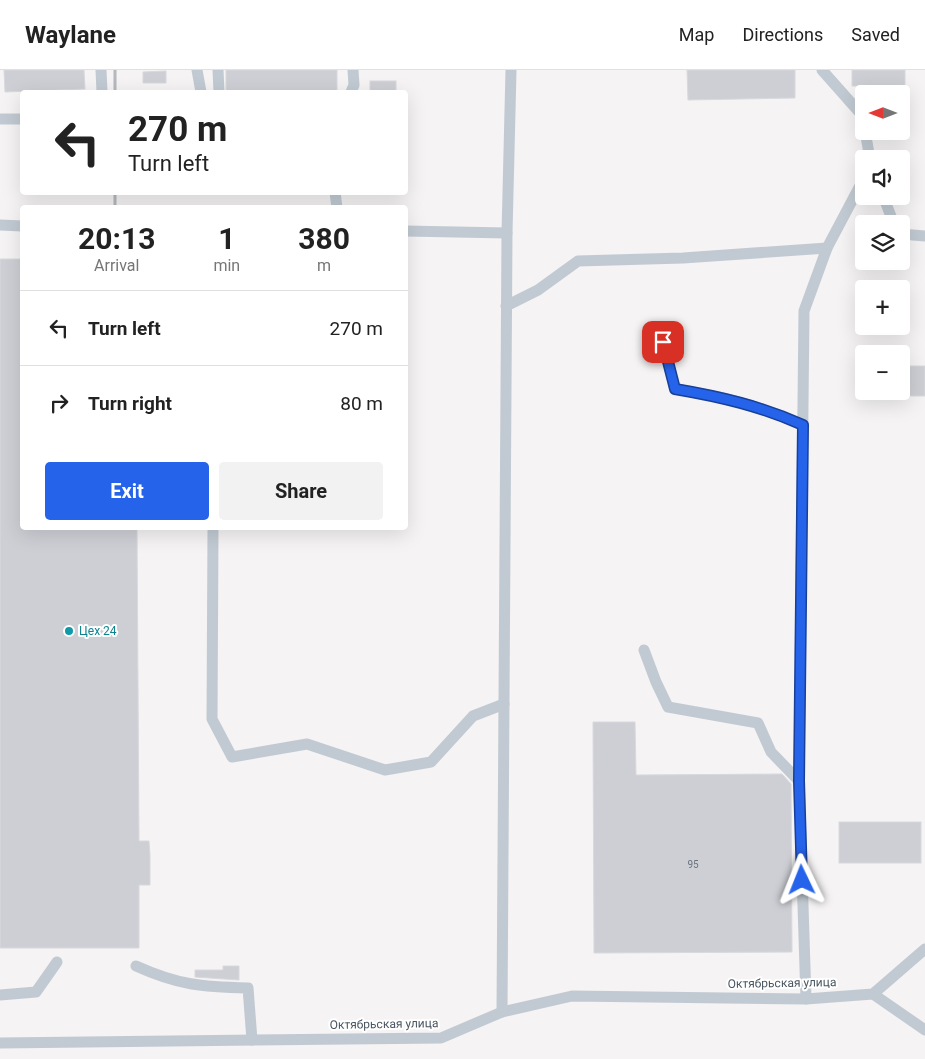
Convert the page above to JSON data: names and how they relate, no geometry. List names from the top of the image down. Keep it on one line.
{"streets":{"street":["Октябрьская улица"]},"places":["Цех 24"],"house_numbers":["95"],"north":"left","page":{"header":"Waylane","nav":["Map","Directions","Saved"],"map_buttons":["+","−"],"turn":["270 m","Turn left"],"eta":["20:13","Arrival","1","min","380","m"],"list":[{"name":"Turn left","value":"270 m"},{"name":"Turn right","value":"80 m"}],"buttons":["Exit","Share"]}}
